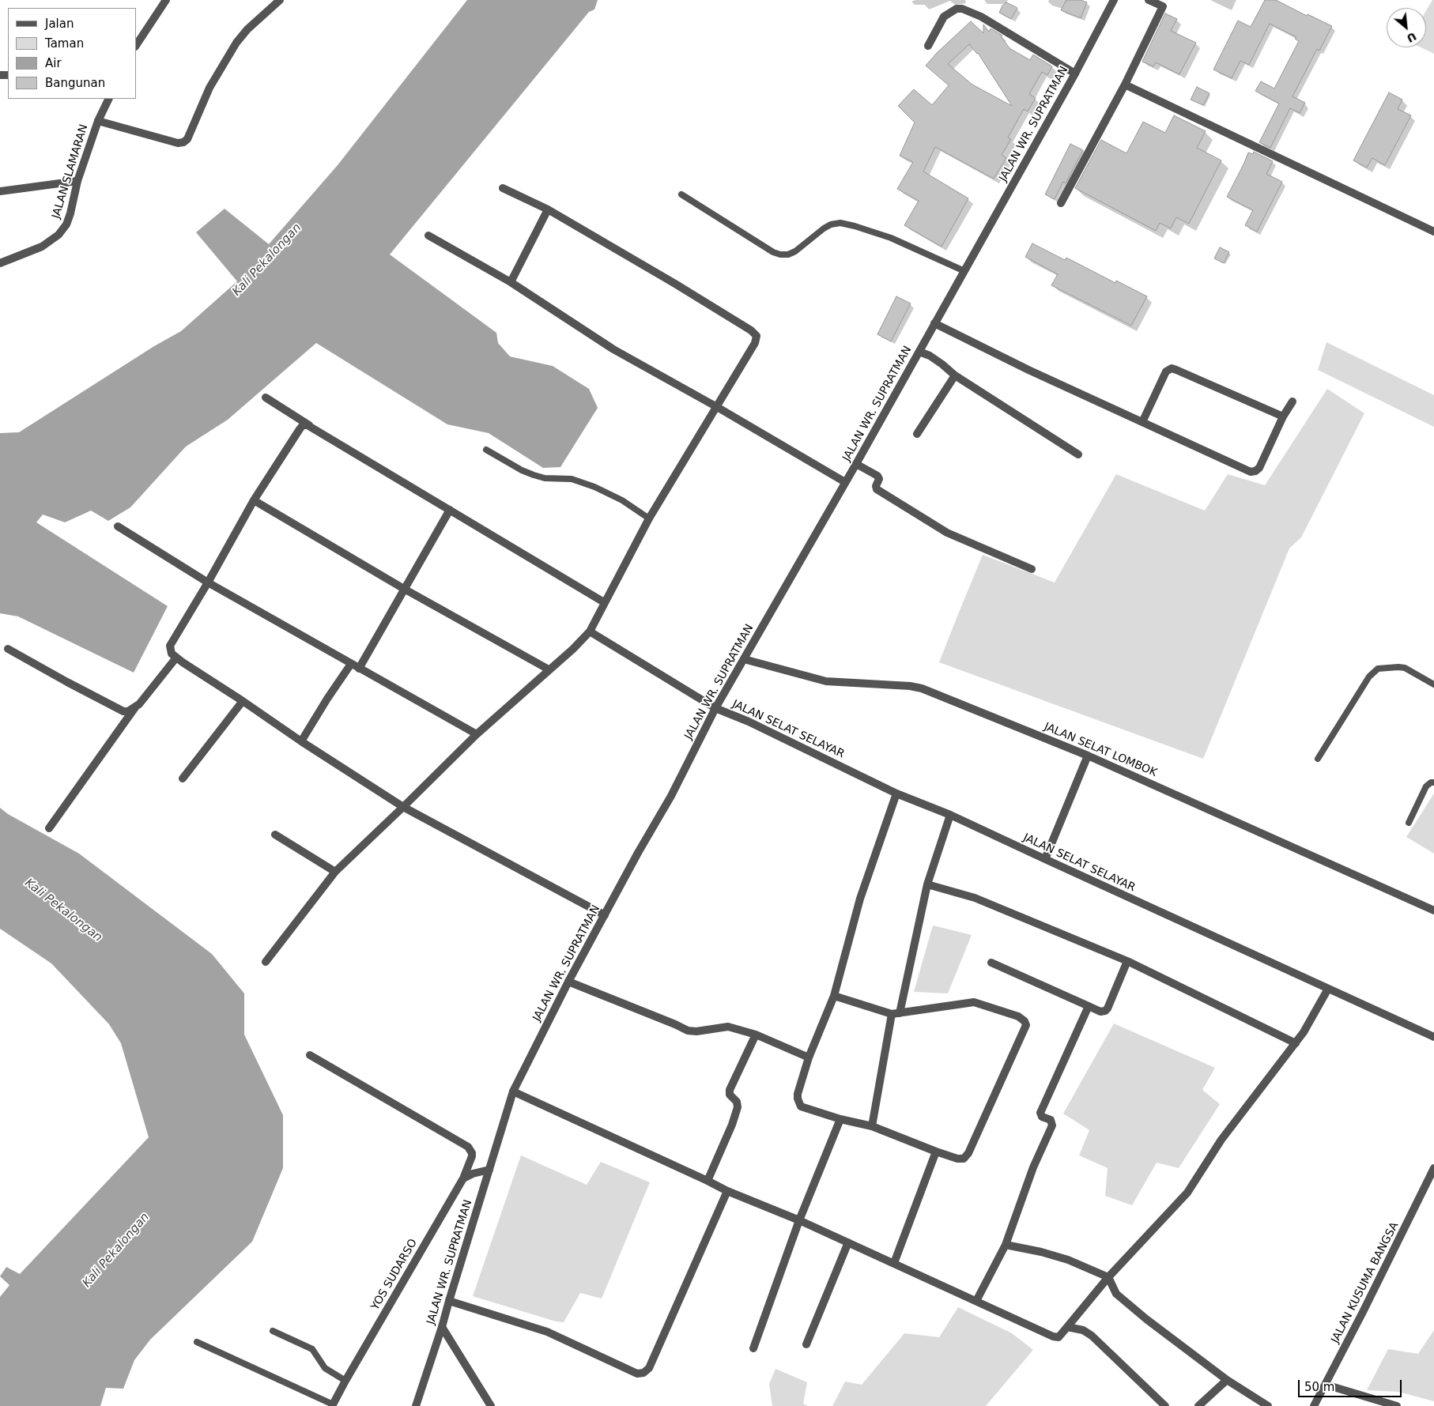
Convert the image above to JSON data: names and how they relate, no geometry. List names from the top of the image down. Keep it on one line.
{"streets":{"street":["JALAN WR. SUPRATMAN","JALAN SLAMARAN","JALAN SELAT SELAYAR","JALAN SELAT LOMBOK","YOS SUDARSO","JALAN KUSUMA BANGSA"]},"crossings":[["JALAN WR. SUPRATMAN","JALAN SELAT SELAYAR"],["JALAN WR. SUPRATMAN","JALAN SELAT LOMBOK"]],"water":["Kali Pekalongan"],"legend":["Jalan","Taman","Air","Bangunan"],"scale_bar":"50 m","north":"bottom right"}
